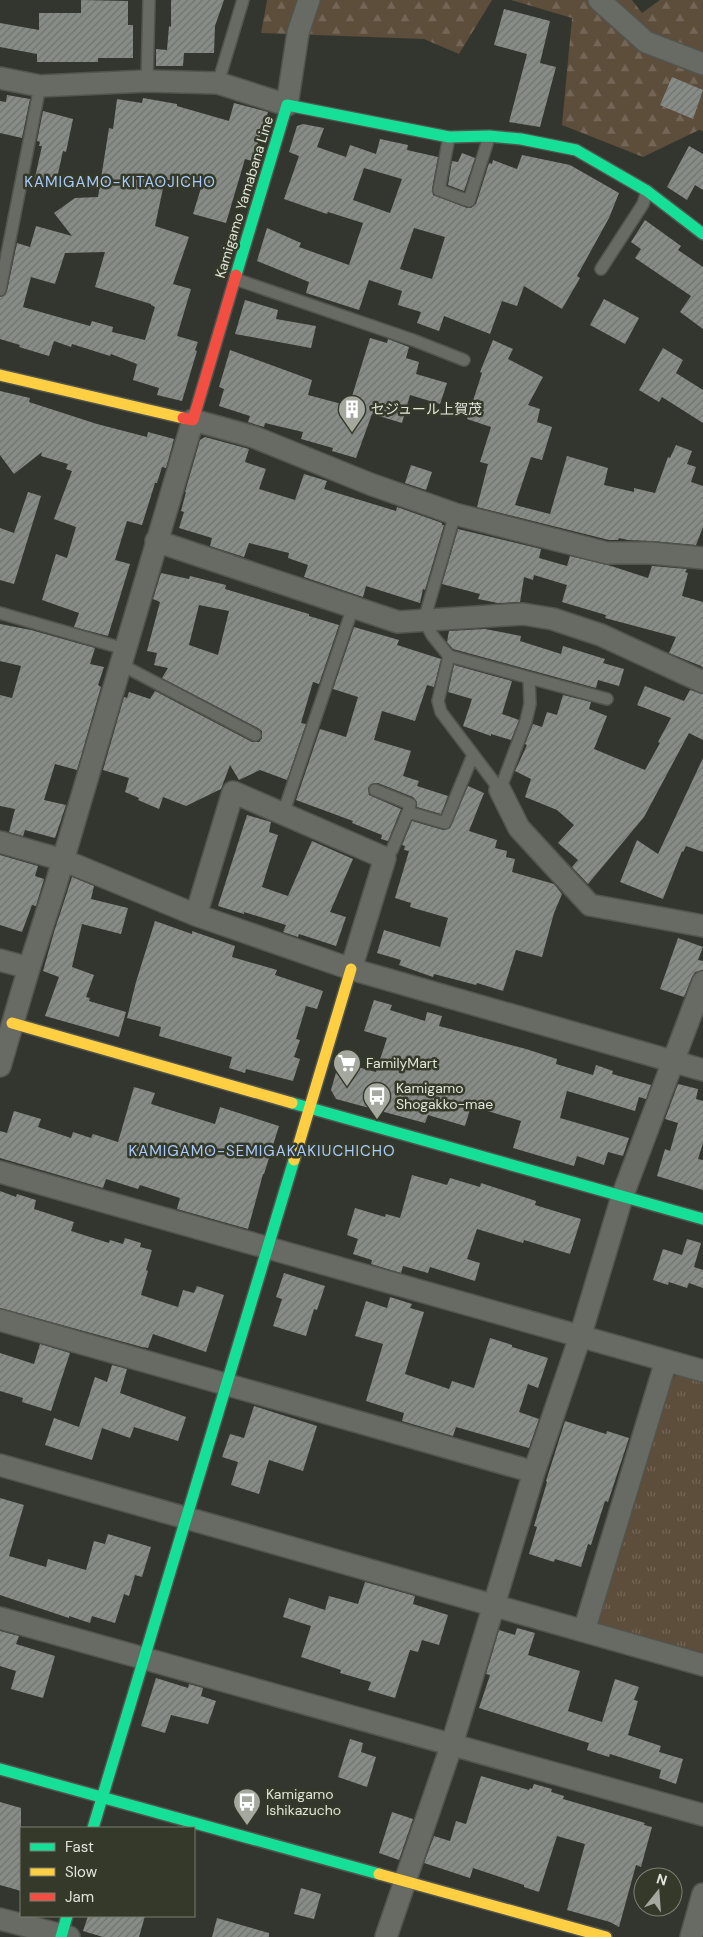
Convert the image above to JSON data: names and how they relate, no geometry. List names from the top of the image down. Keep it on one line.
{"streets":{"street":["Kamigamo Yamabana Line"]},"districts":["KAMIGAMO-KITAOJICHO","KAMIGAMO-SEMIGAKAKIUCHICHO"],"places":{"building":["セジュール上賀茂"],"supermarket":["FamilyMart"],"bus stop":["Kamigamo Shogakko-mae","Kamigamo Ishikazucho"]},"legend":["Fast","Slow","Jam"],"north":"top"}
